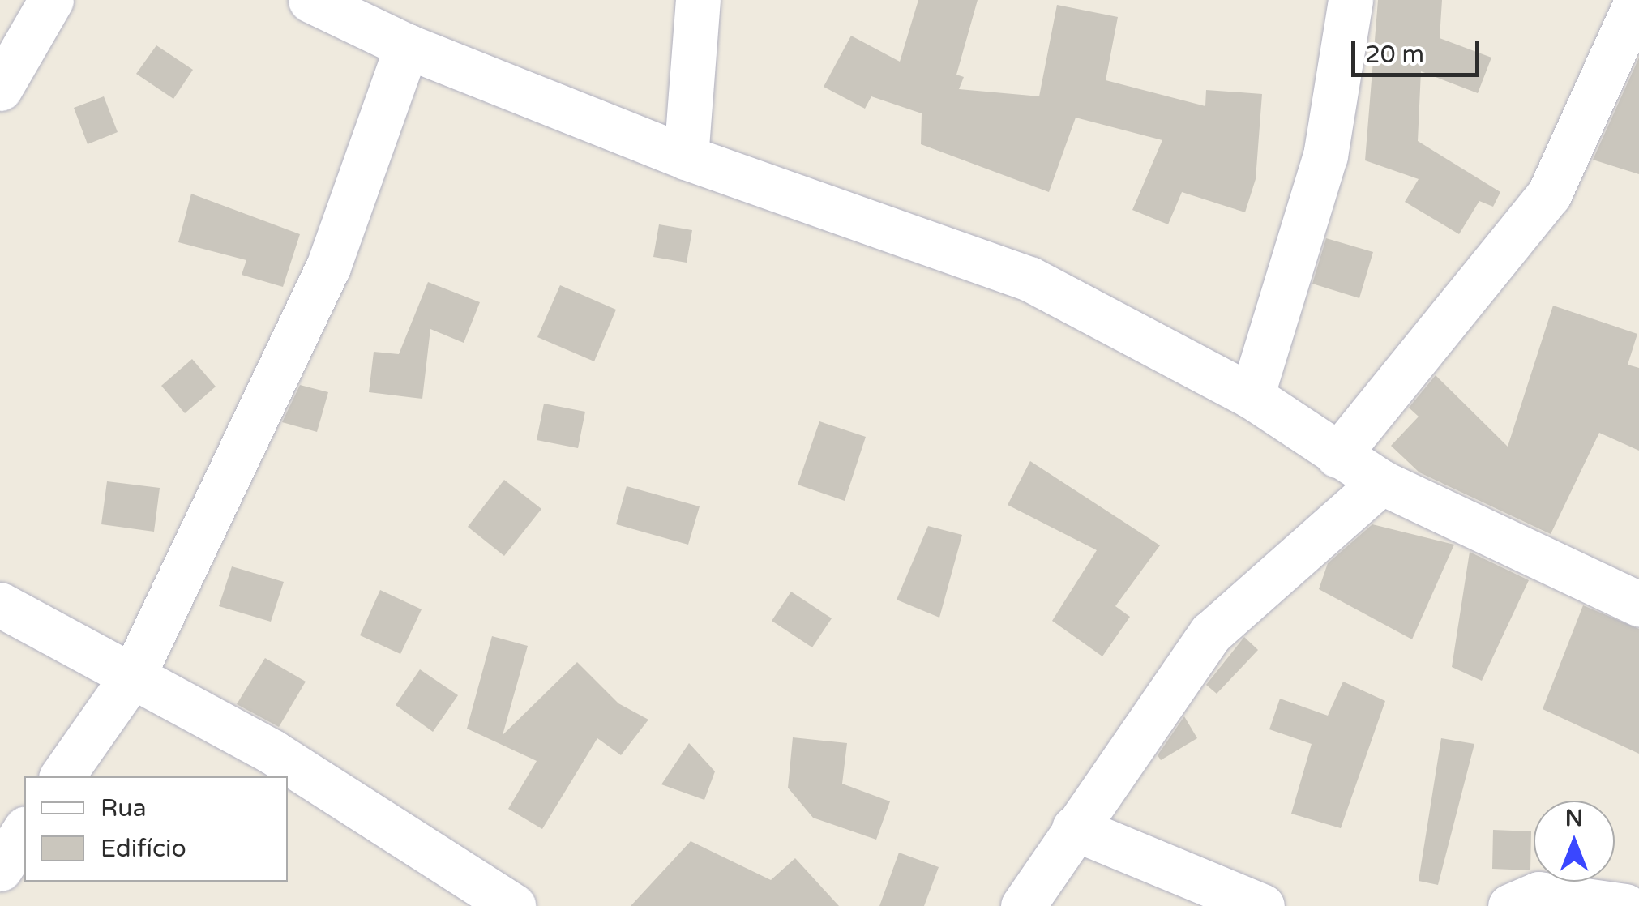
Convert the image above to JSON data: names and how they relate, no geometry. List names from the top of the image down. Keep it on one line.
{"legend":["Rua","Edifício"],"scale_bar":"20 m","north":"top"}
